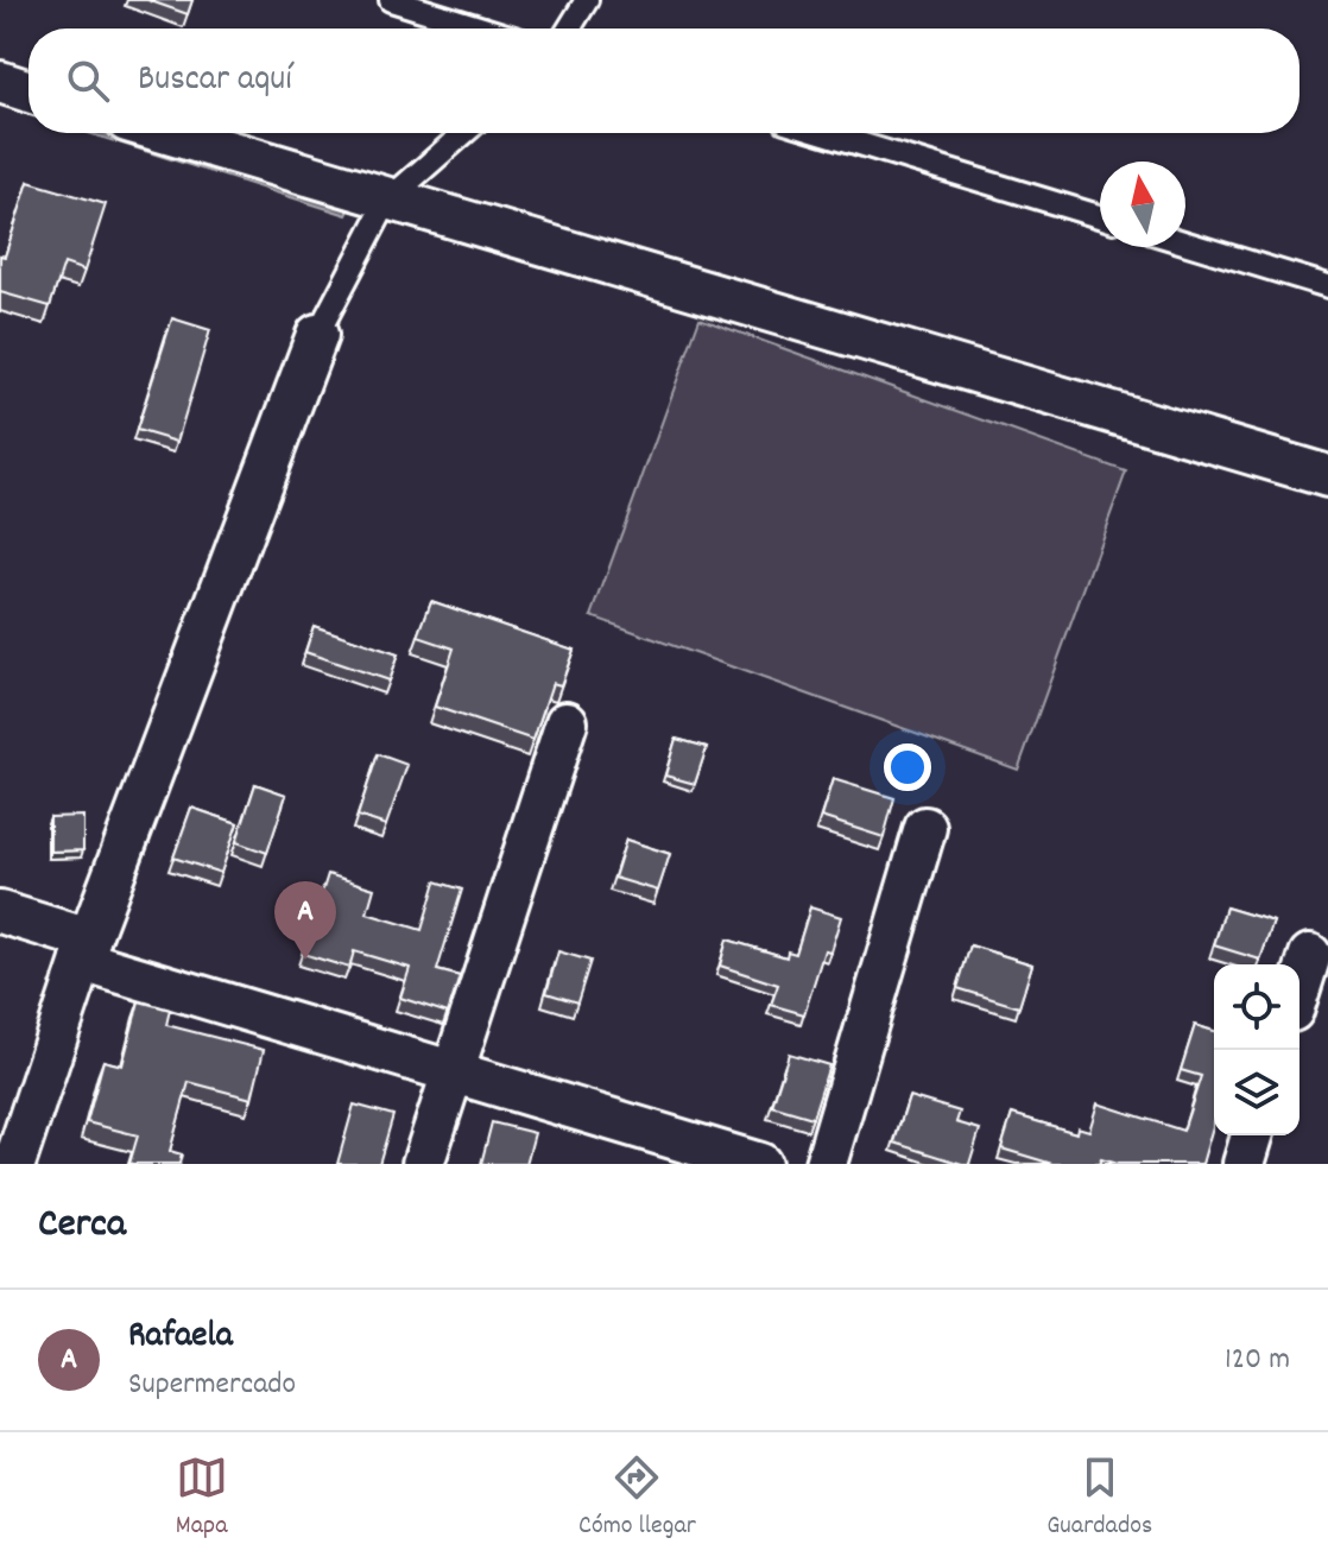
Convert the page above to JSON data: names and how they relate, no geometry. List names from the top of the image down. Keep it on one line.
{"north":"top","page":{"search":"Buscar aquí","pins":"A","heading":"Cerca","list":[{"mark":"A","name":"Rafaela","note":"Supermercado","value":"120 m"}],"nav":["Mapa","Cómo llegar","Guardados"]}}
